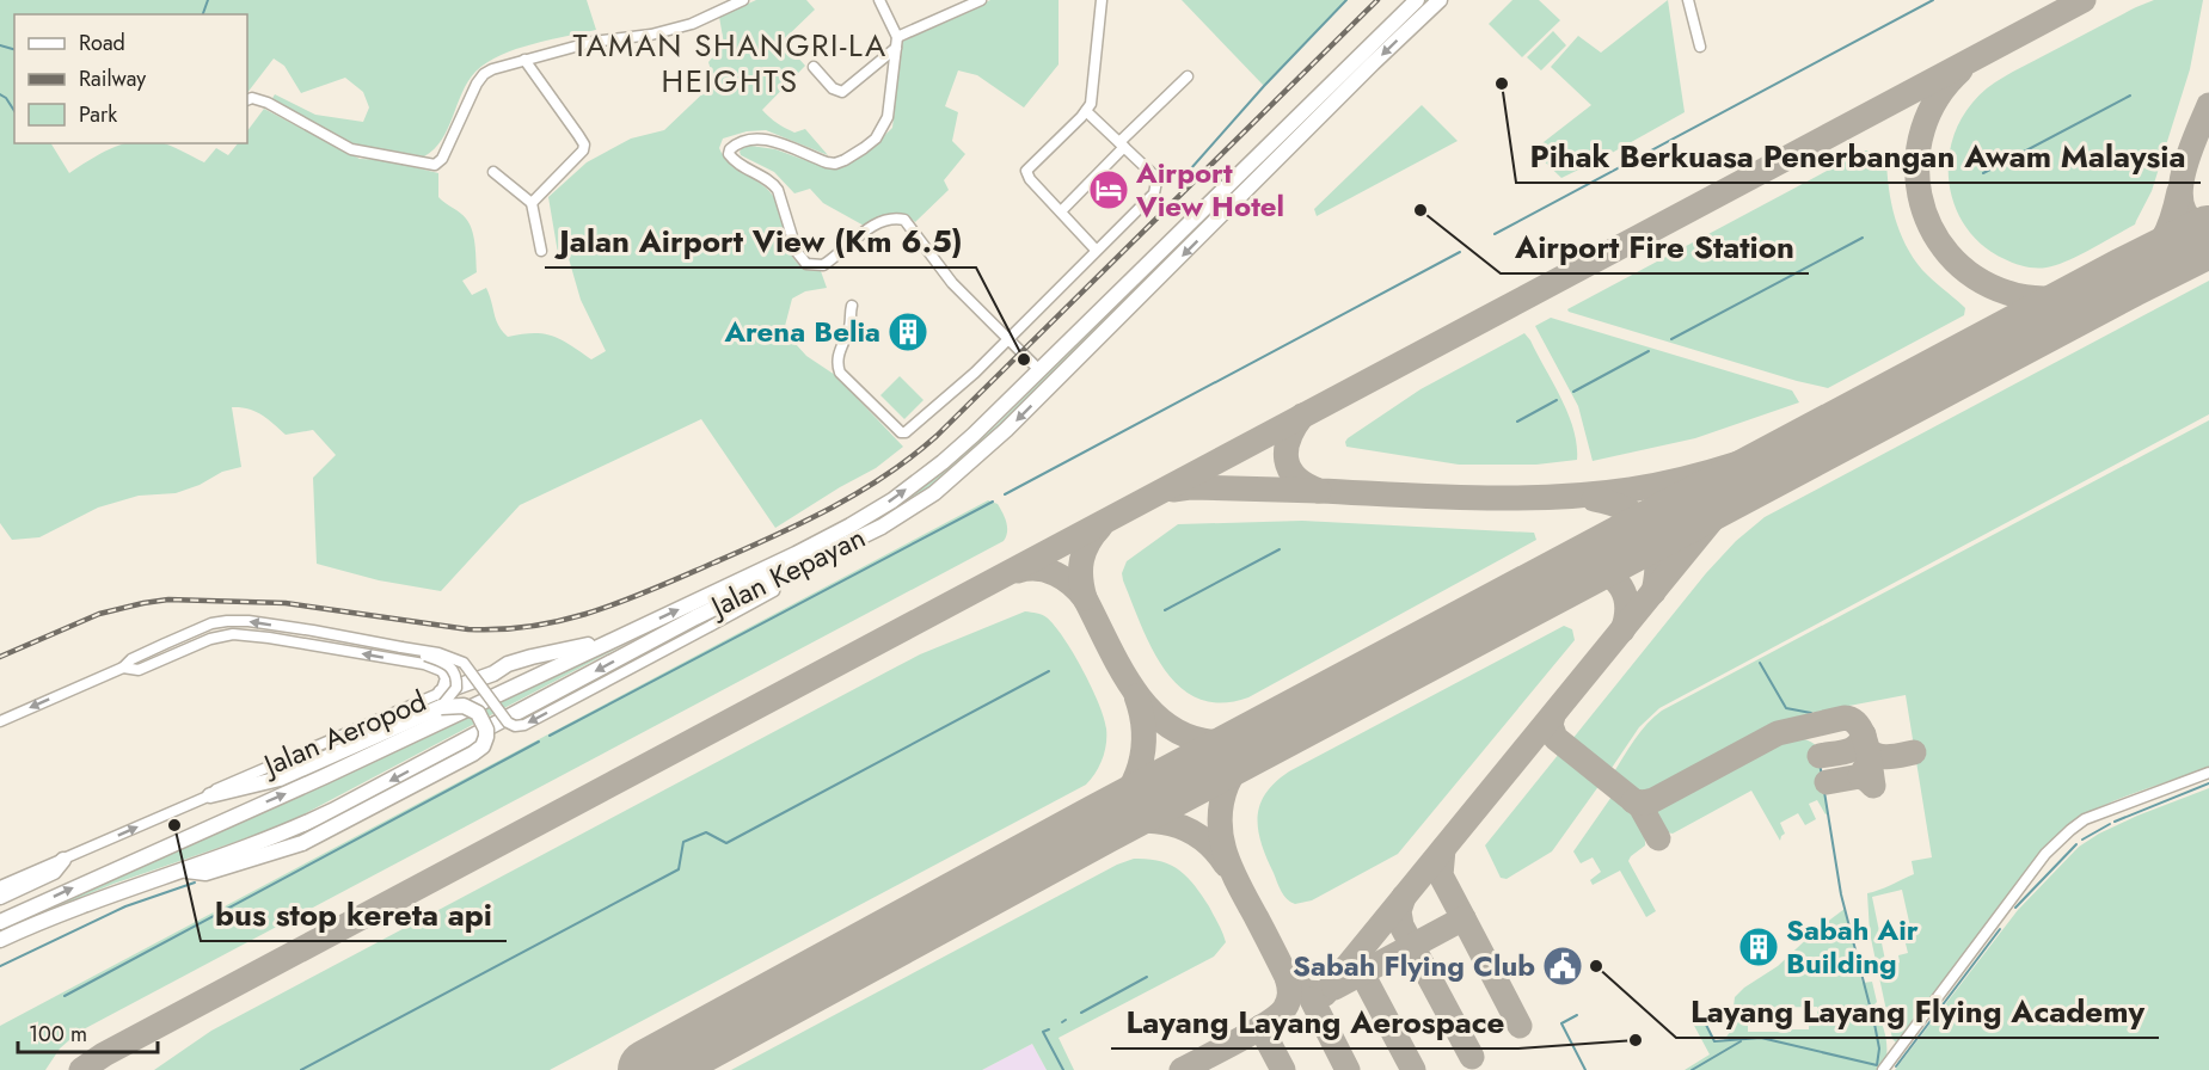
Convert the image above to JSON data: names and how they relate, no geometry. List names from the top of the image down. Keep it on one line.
{"streets":{"highway":["Jalan Kepayan"],"street":["Jalan Aeropod"]},"districts":["TAMAN SHANGRI-LA HEIGHTS"],"places":{"other":["Pihak Berkuasa Penerbangan Awam Malaysia","Airport Fire Station","Jalan Airport View (Km 6.5)","bus stop kereta api","Layang Layang Flying Academy","Layang Layang Aerospace"],"hotel":["Airport View Hotel"],"building":["Arena Belia","Sabah Air Building"],"public building":["Sabah Flying Club"]},"legend":["Road","Railway","Park"],"scale_bar":"100 m"}
